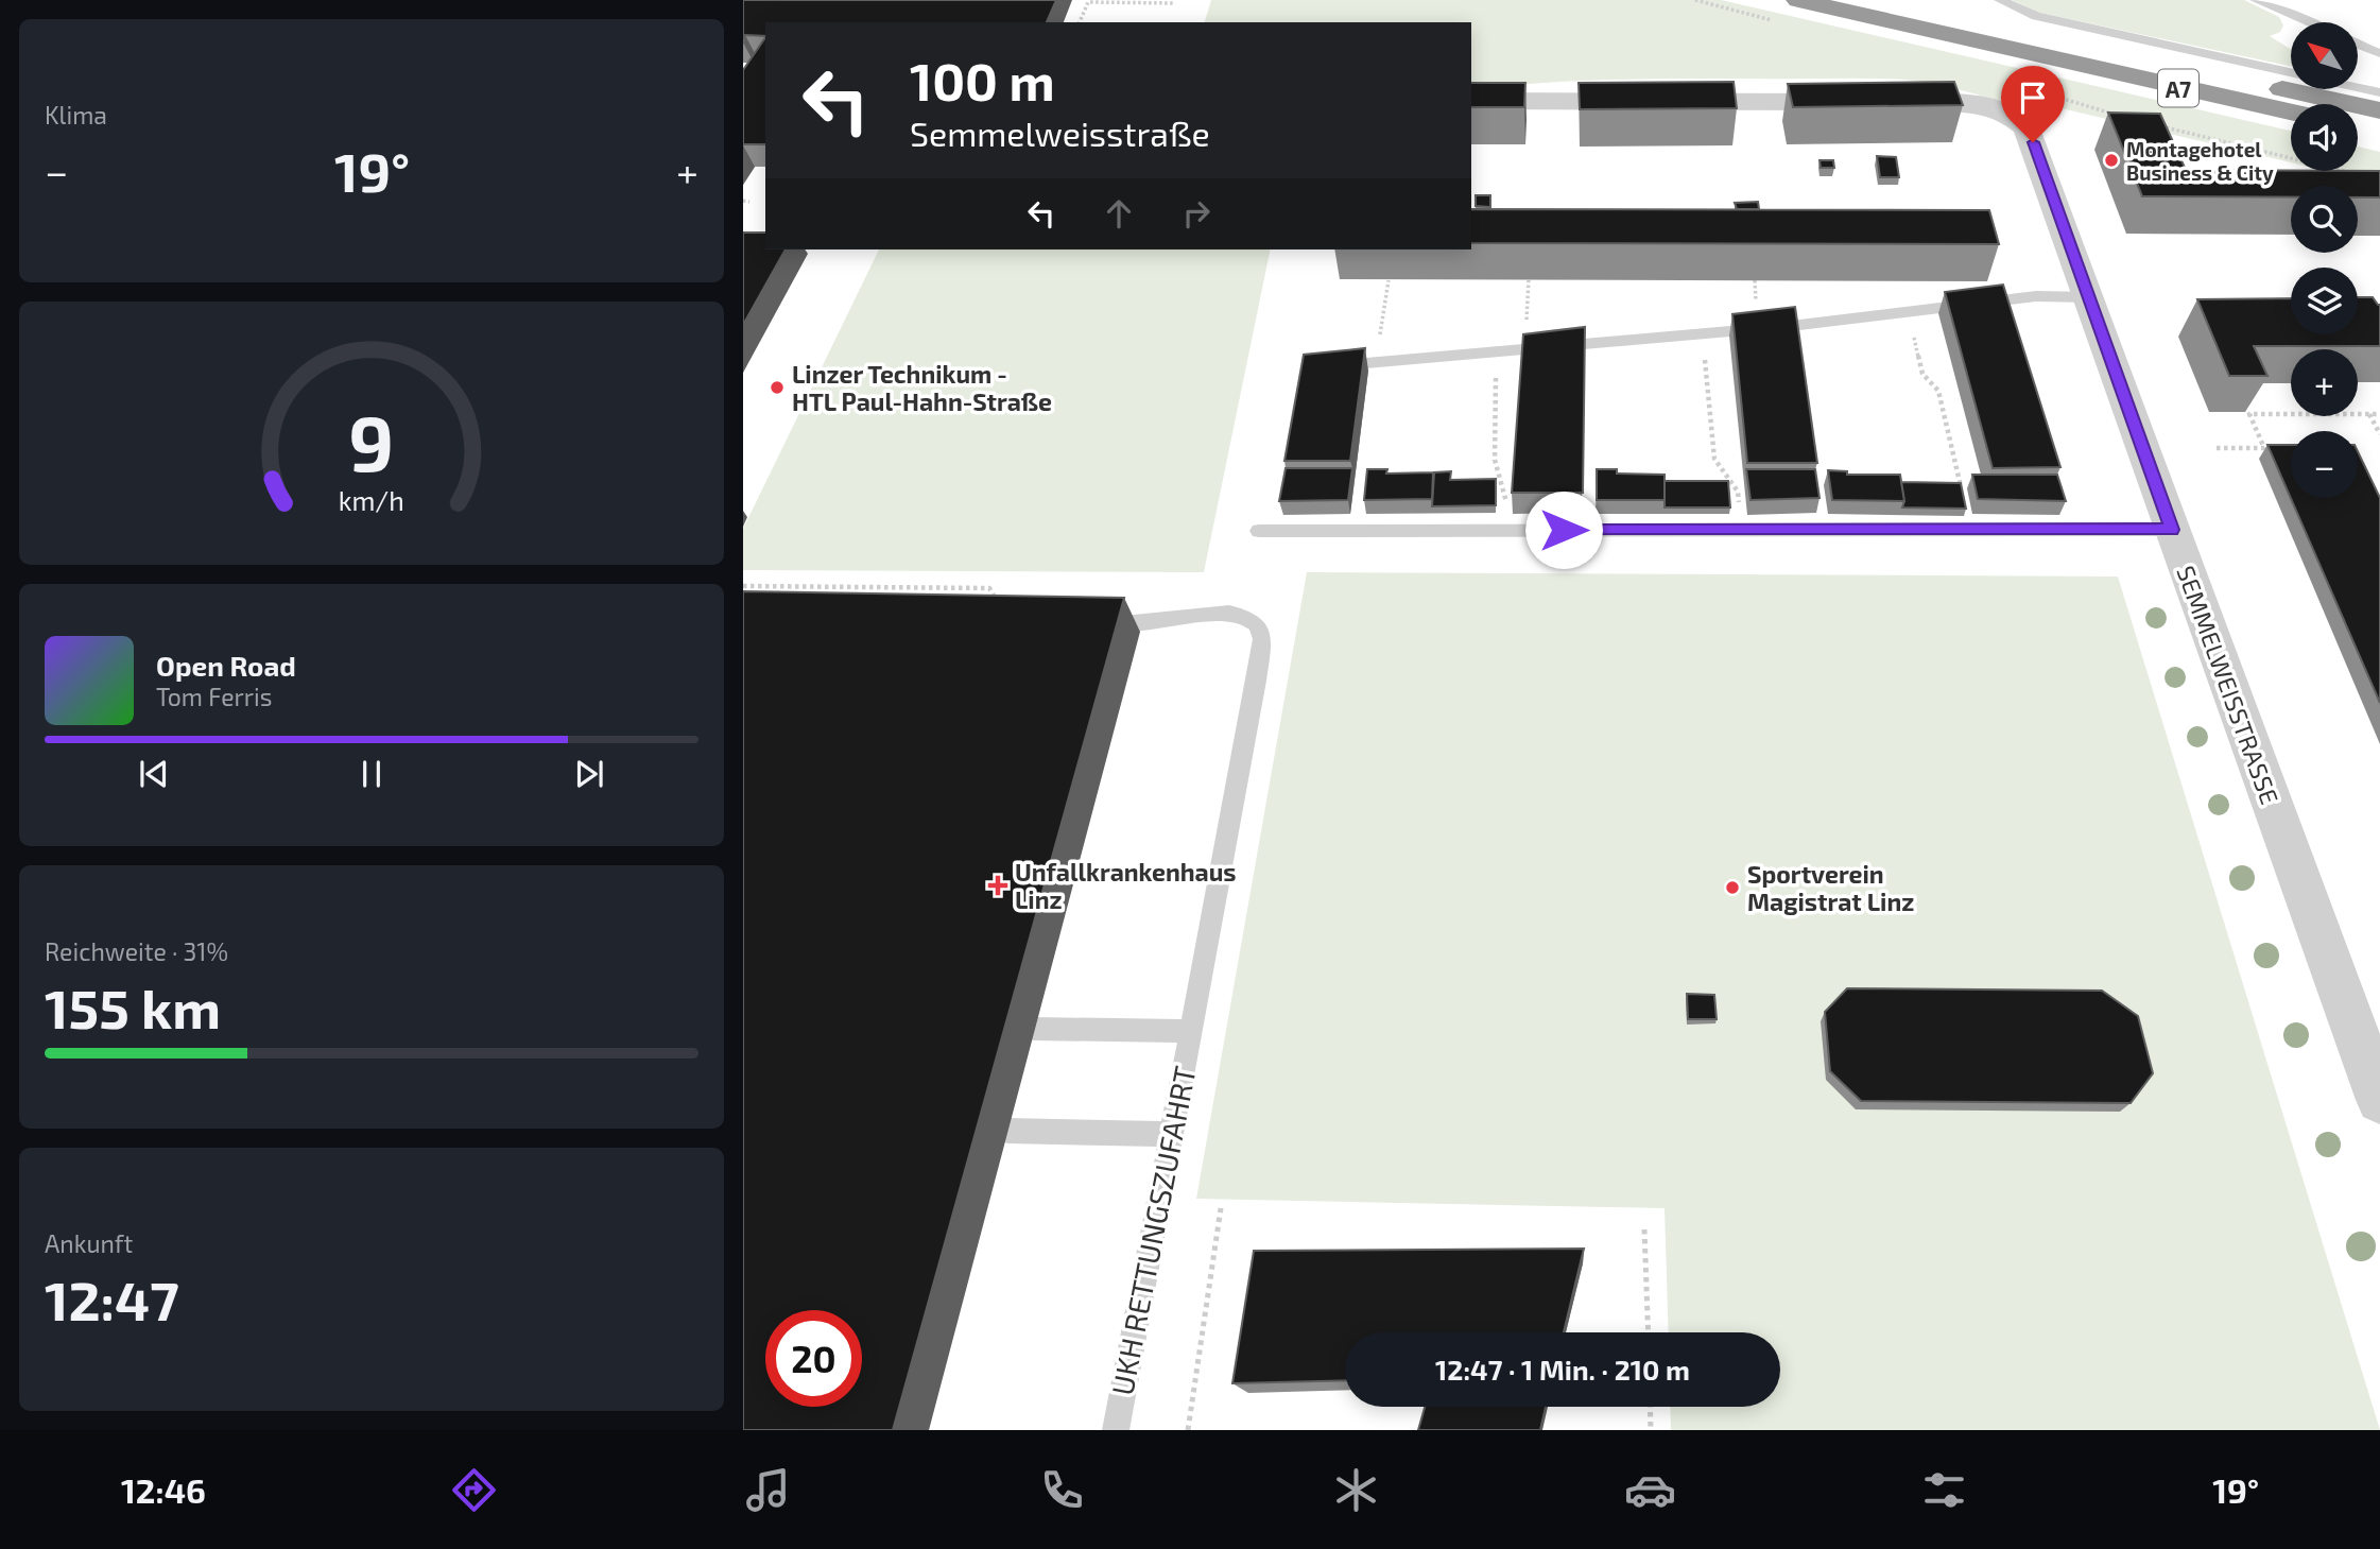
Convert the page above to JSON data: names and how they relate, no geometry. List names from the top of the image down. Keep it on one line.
{"streets":{"highway":["A7"],"street":["SEMMELWEISSTRASSE"],"lane":["UKH RETTUNGSZUFAHRT"]},"places":{"other":["Montagehotel Business & City","Linzer Technikum - HTL Paul-Hahn-Straße","Sportverein Magistrat Linz"],"health":["Unfallkrankenhaus Linz"]},"north":"top left","page":{"tile":["Klima",["Reichweite · 31%","155 km"],["Ankunft","12:47"]],"map_buttons":["+","−"],"turn":["100 m","Semmelweisstraße"],"heat":["−","19°","+"],"song":["Open Road","Tom Ferris"],"limit":"20","trip":"12:47 · 1 Min. · 210 m","tabs":["12:46","19°"],"gauge":["9","km/h"]}}
